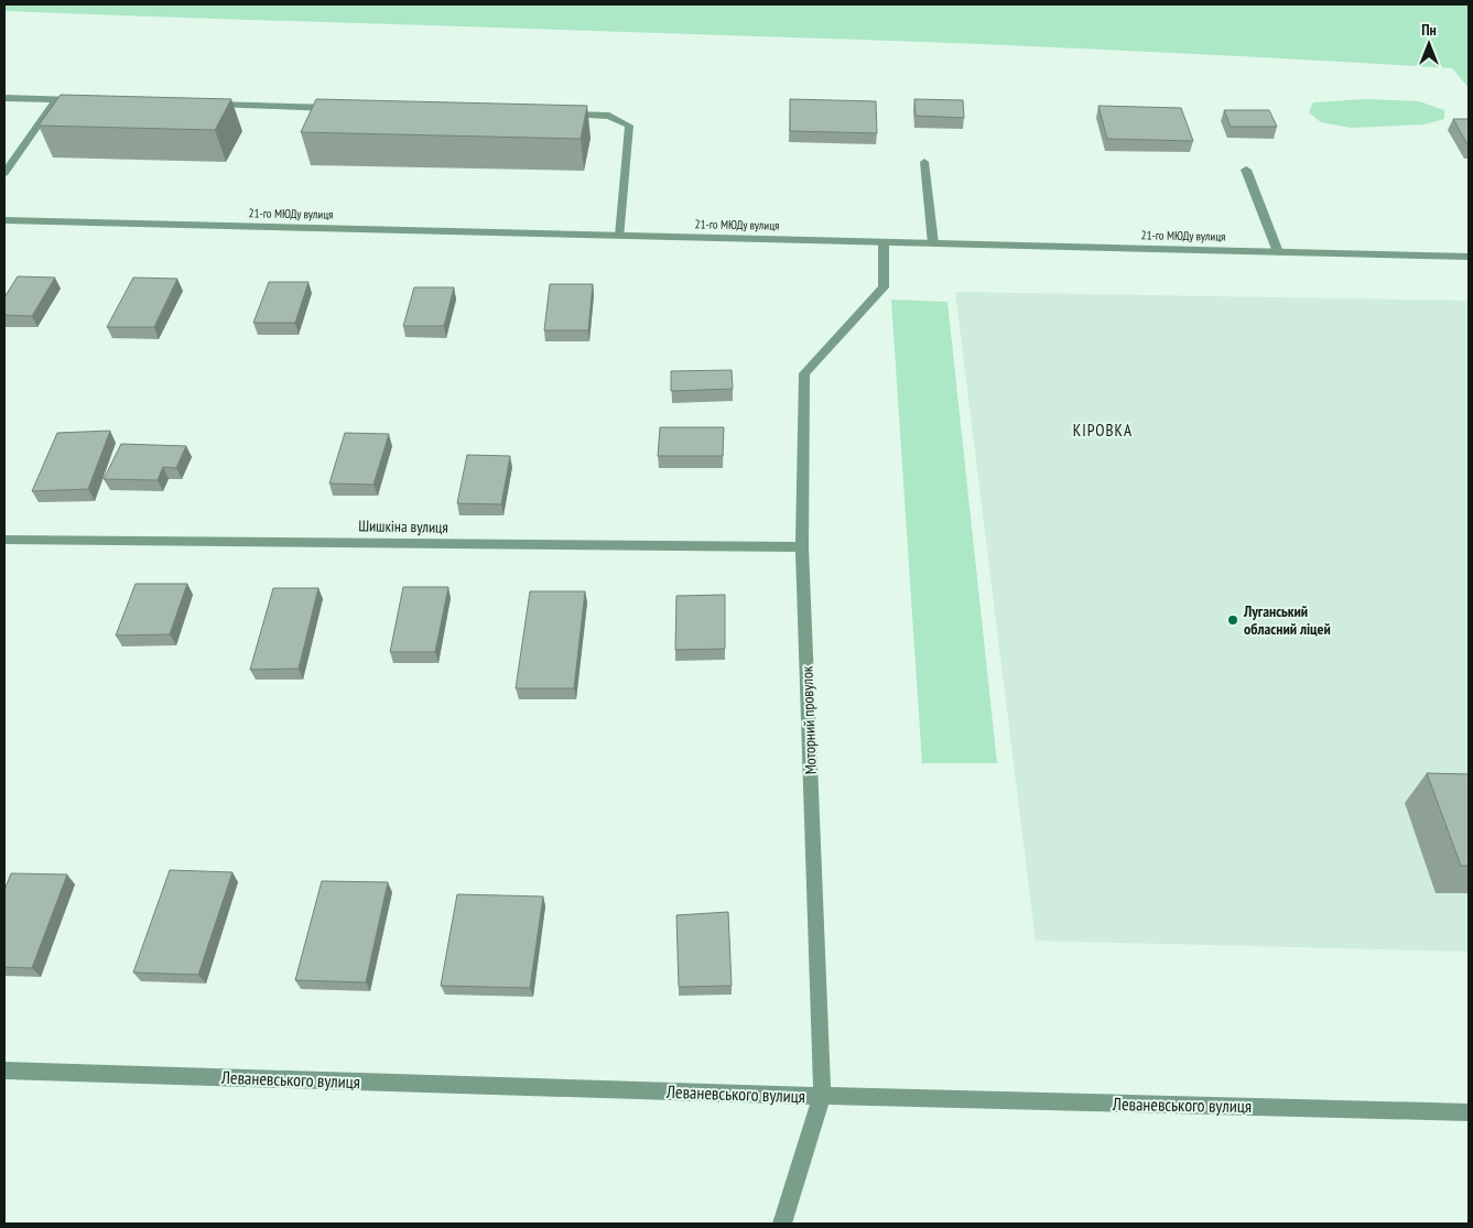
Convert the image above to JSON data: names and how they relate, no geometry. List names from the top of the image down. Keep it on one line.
{"streets":{"street":["21-го МЮДу вулиця","Шишкіна вулиця","Моторний провулок","Леваневського вулиця"]},"crossings":[["21-го МЮДу вулиця","Моторний провулок"],["Шишкіна вулиця","Моторний провулок"],["Моторний провулок","Леваневського вулиця"]],"districts":["КІРОВКА"],"places":["Луганський обласний ліцей"],"north":"top"}
